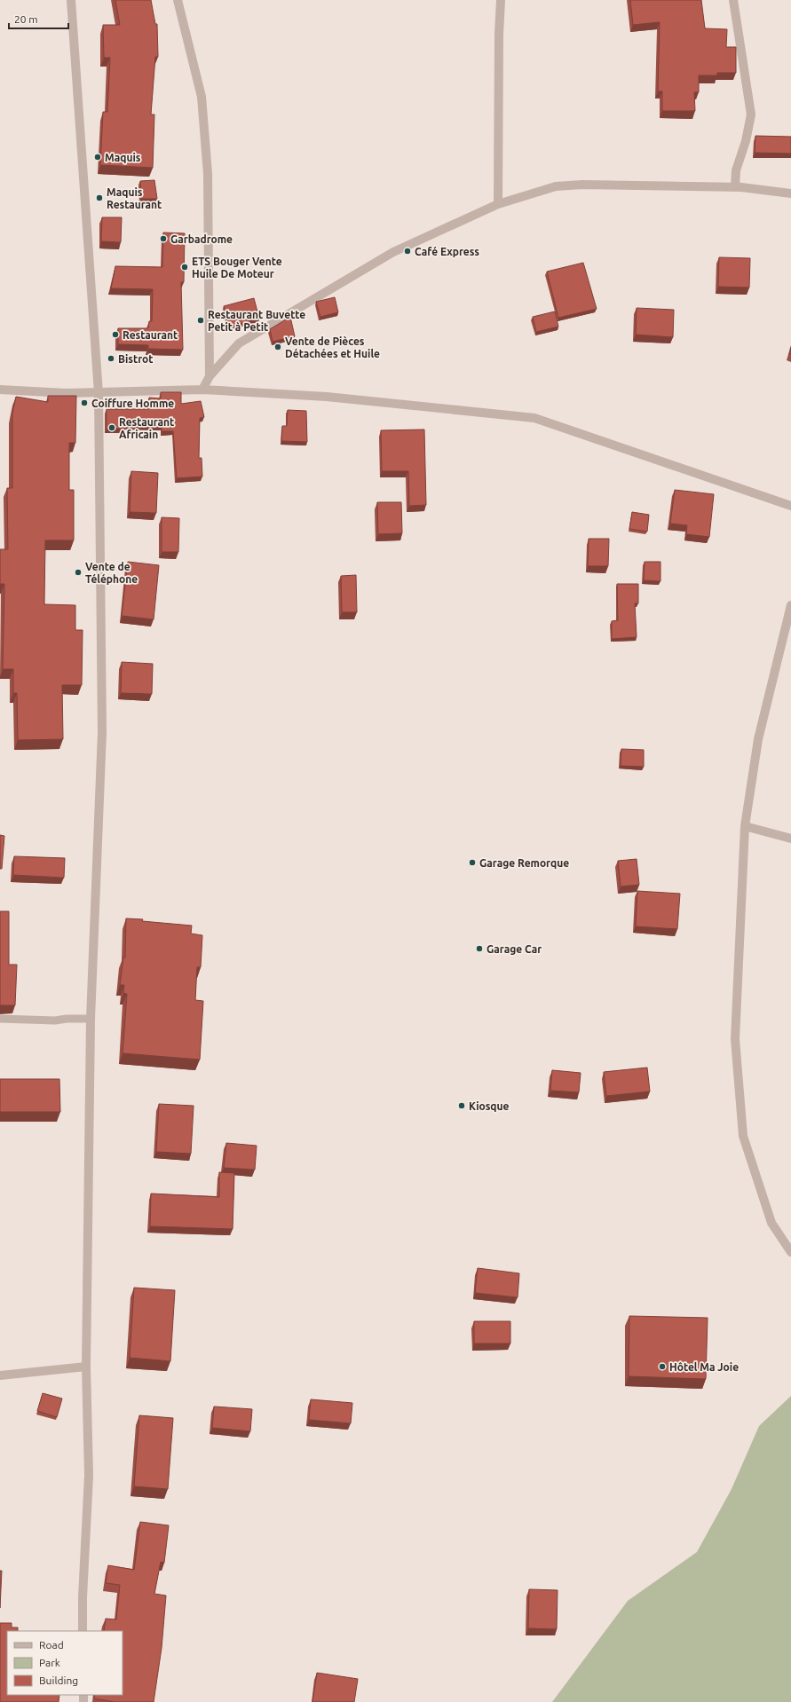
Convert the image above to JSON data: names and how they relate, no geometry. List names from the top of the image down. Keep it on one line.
{"places":["Maquis","Maquis Restaurant","Garbadrome","Café Express","ETS Bouger Vente Huile De Moteur","Restaurant Buvette Petit à Petit","Restaurant","Vente de Pièces Détachées et Huile","Bistrot","Coiffure Homme","Restaurant Africain","Vente de Téléphone","Garage Remorque","Garage Car","Kiosque","Hôtel Ma Joie"],"legend":["Road","Park","Building"],"scale_bar":"20 m"}
